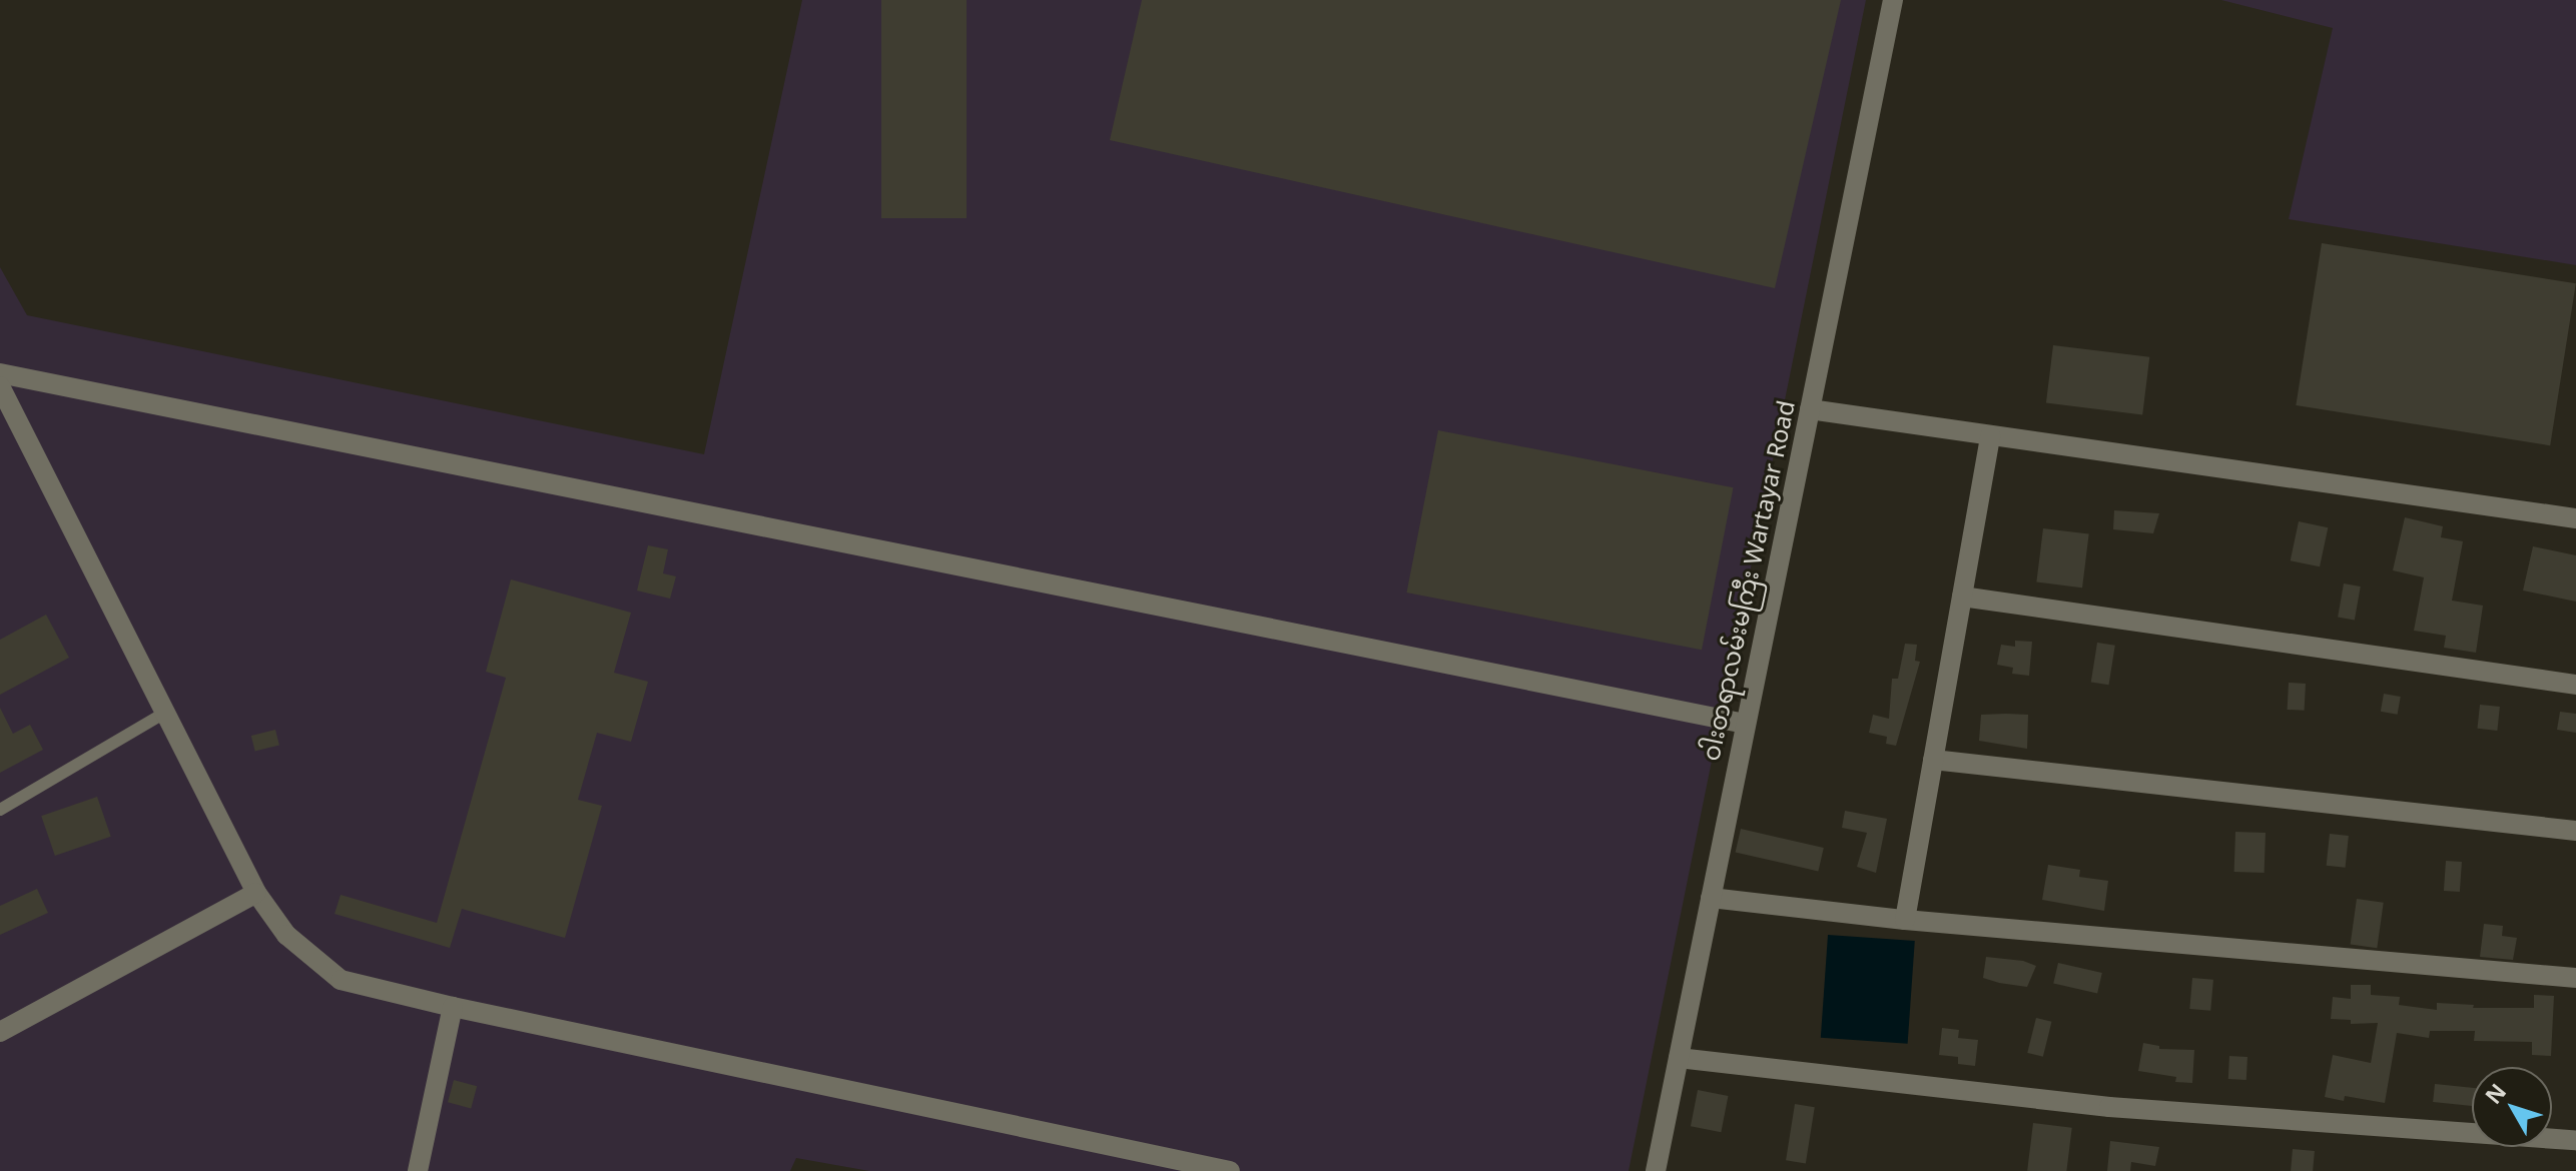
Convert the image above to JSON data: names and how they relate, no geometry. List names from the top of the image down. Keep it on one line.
{"streets":{"street":["ဝါးတရာလမ်းမကြီး Wartayar Road"]},"north":"top left"}
